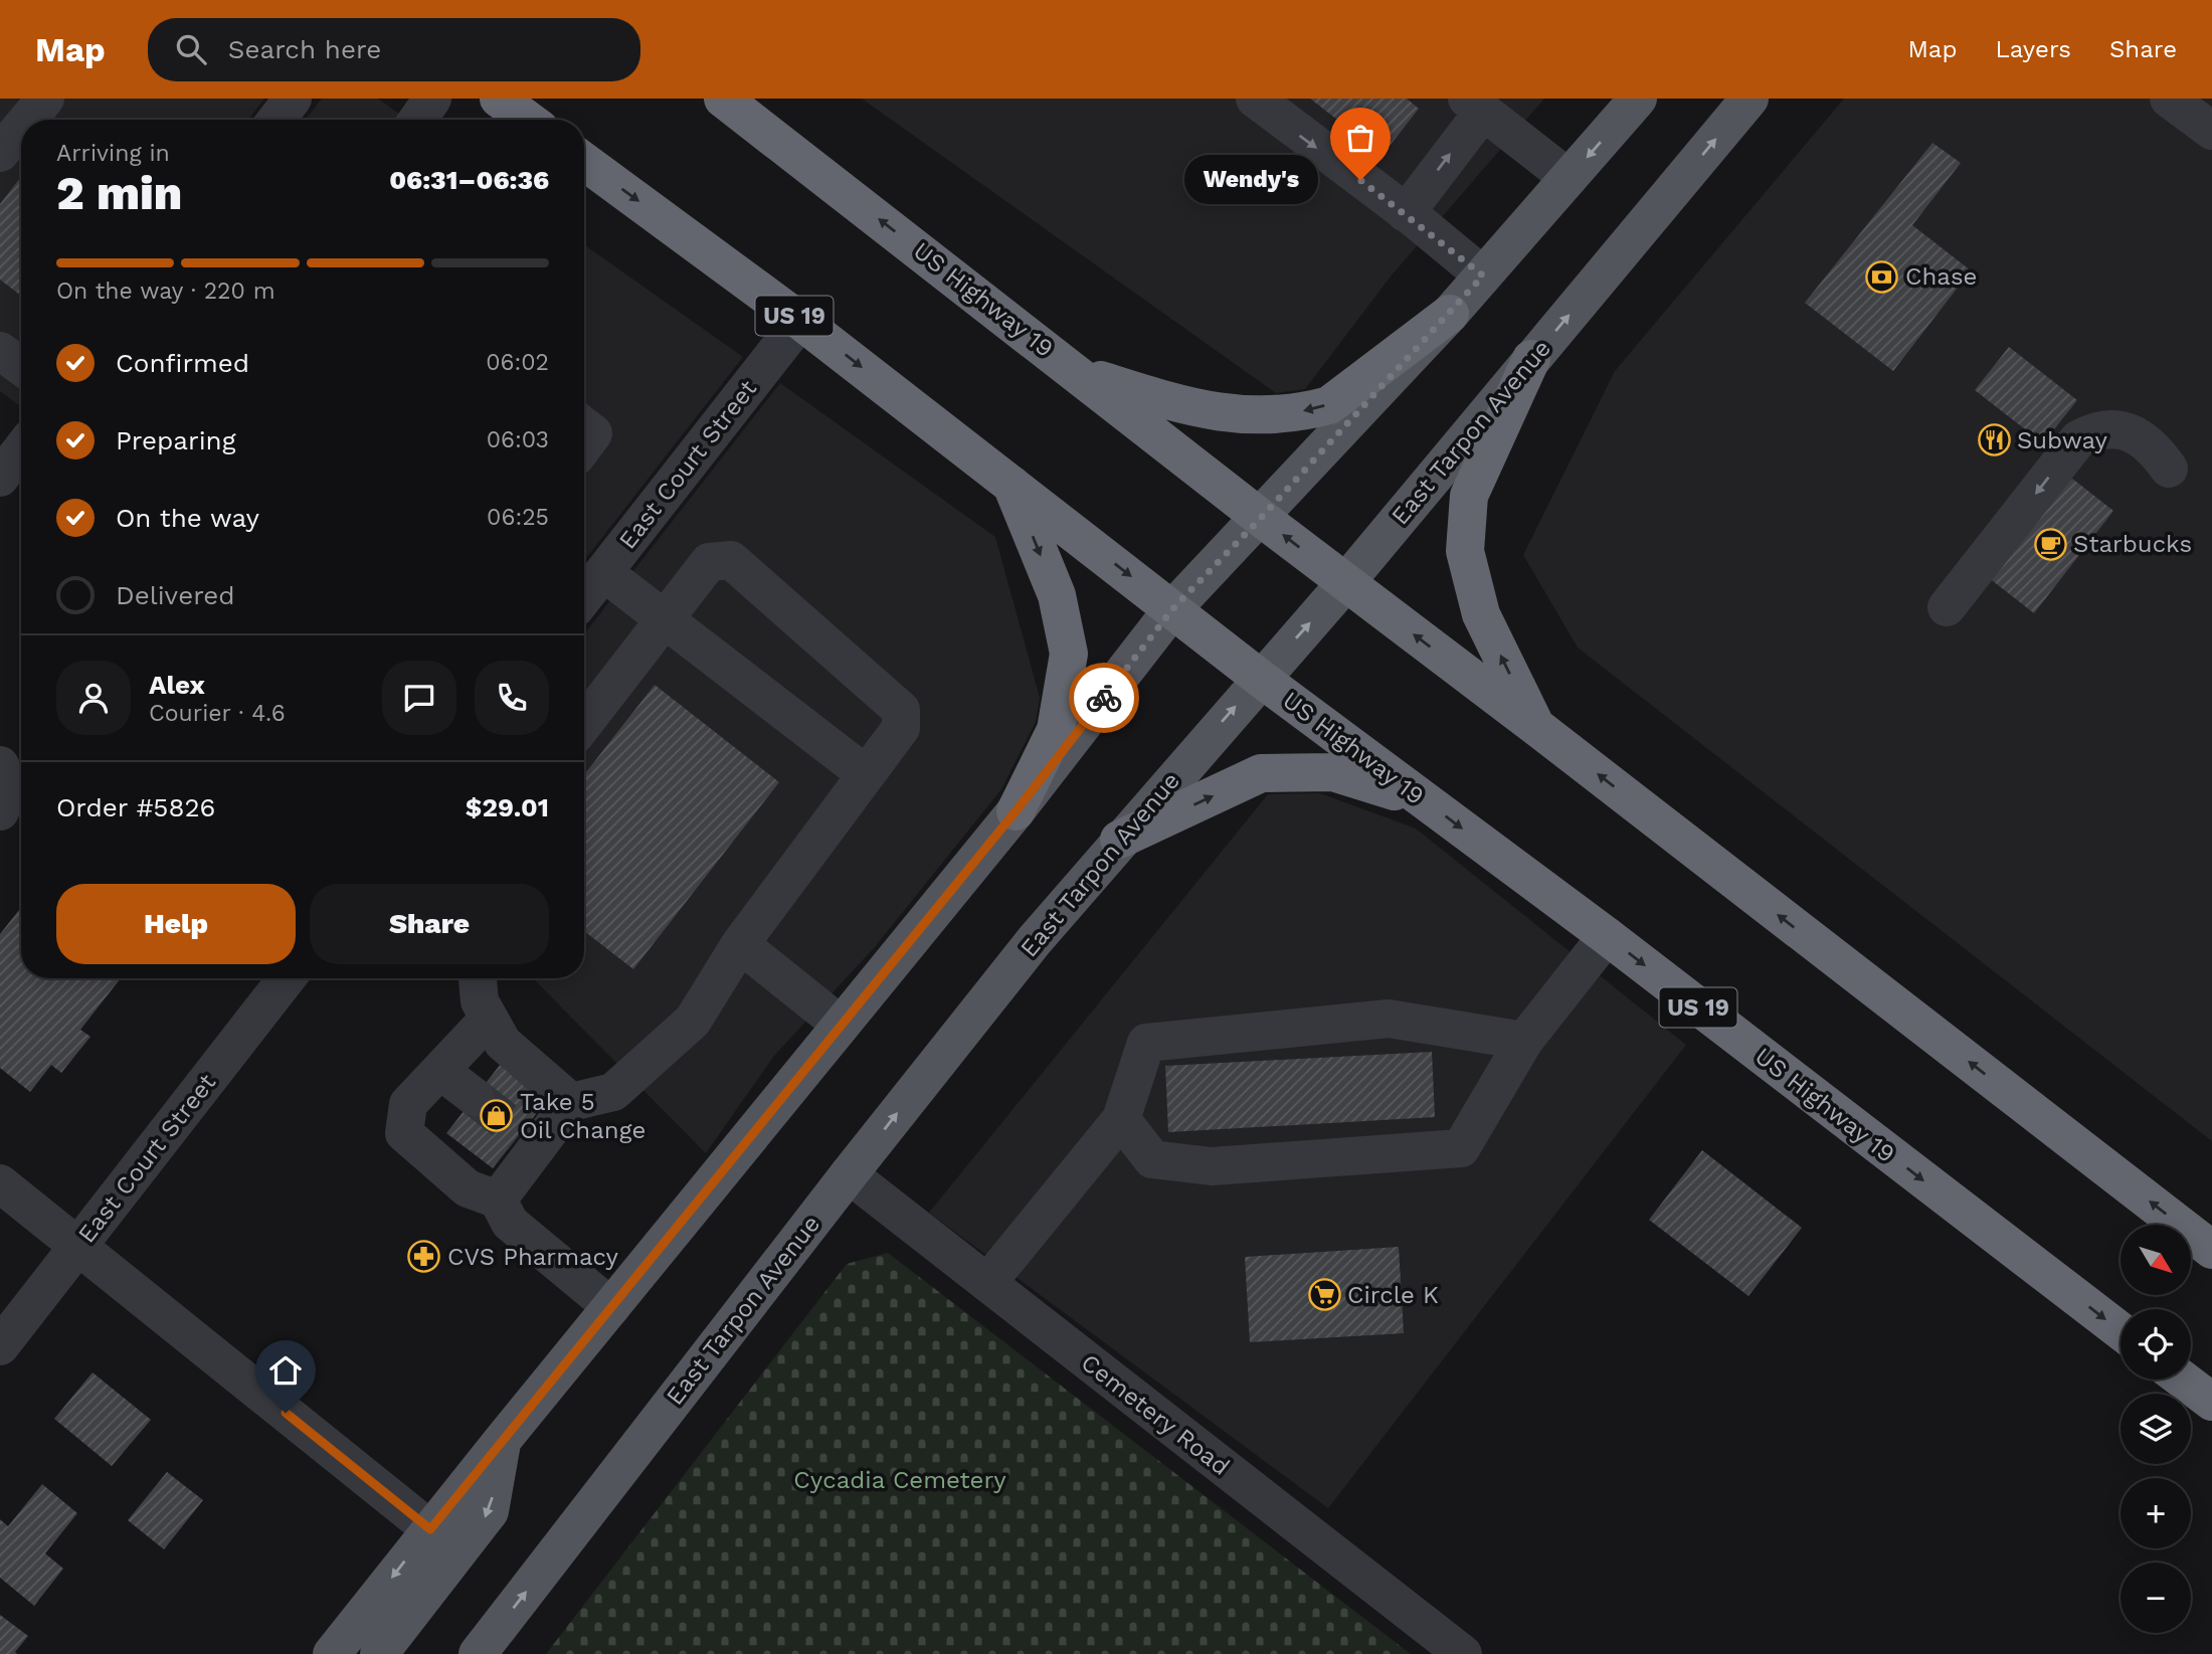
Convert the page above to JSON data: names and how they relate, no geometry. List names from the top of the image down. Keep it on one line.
{"streets":{"highway":["US Highway 19","US 19"],"main road":["East Tarpon Avenue"],"street":["East Court Street","Cemetery Road"]},"crossings":[["US Highway 19","East Tarpon Avenue"],["US Highway 19","East Court Street"],["East Tarpon Avenue","Cemetery Road"]],"parks":["Cycadia Cemetery"],"places":{"other":["Wendy's"],"bank":["Chase"],"restaurant":["Subway"],"cafe":["Starbucks"],"shop":["Take 5 Oil Change"],"pharmacy":["CVS Pharmacy"],"supermarket":["Circle K"]},"north":"bottom right","page":{"header":"Map","search":"Search here","nav":["Map","Layers","Share"],"heading":["2 min","Arriving in","06:31–06:36"],"panel":["Alex","Courier · 4.6","Order #5826","$29.01"],"bubble":"Wendy's","bar":"On the way · 220 m","list":[["Confirmed","06:02"],["Preparing","06:03"],["On the way","06:25"],"Delivered"],"buttons":["Help","Share"],"map_buttons":["+","−"]}}
